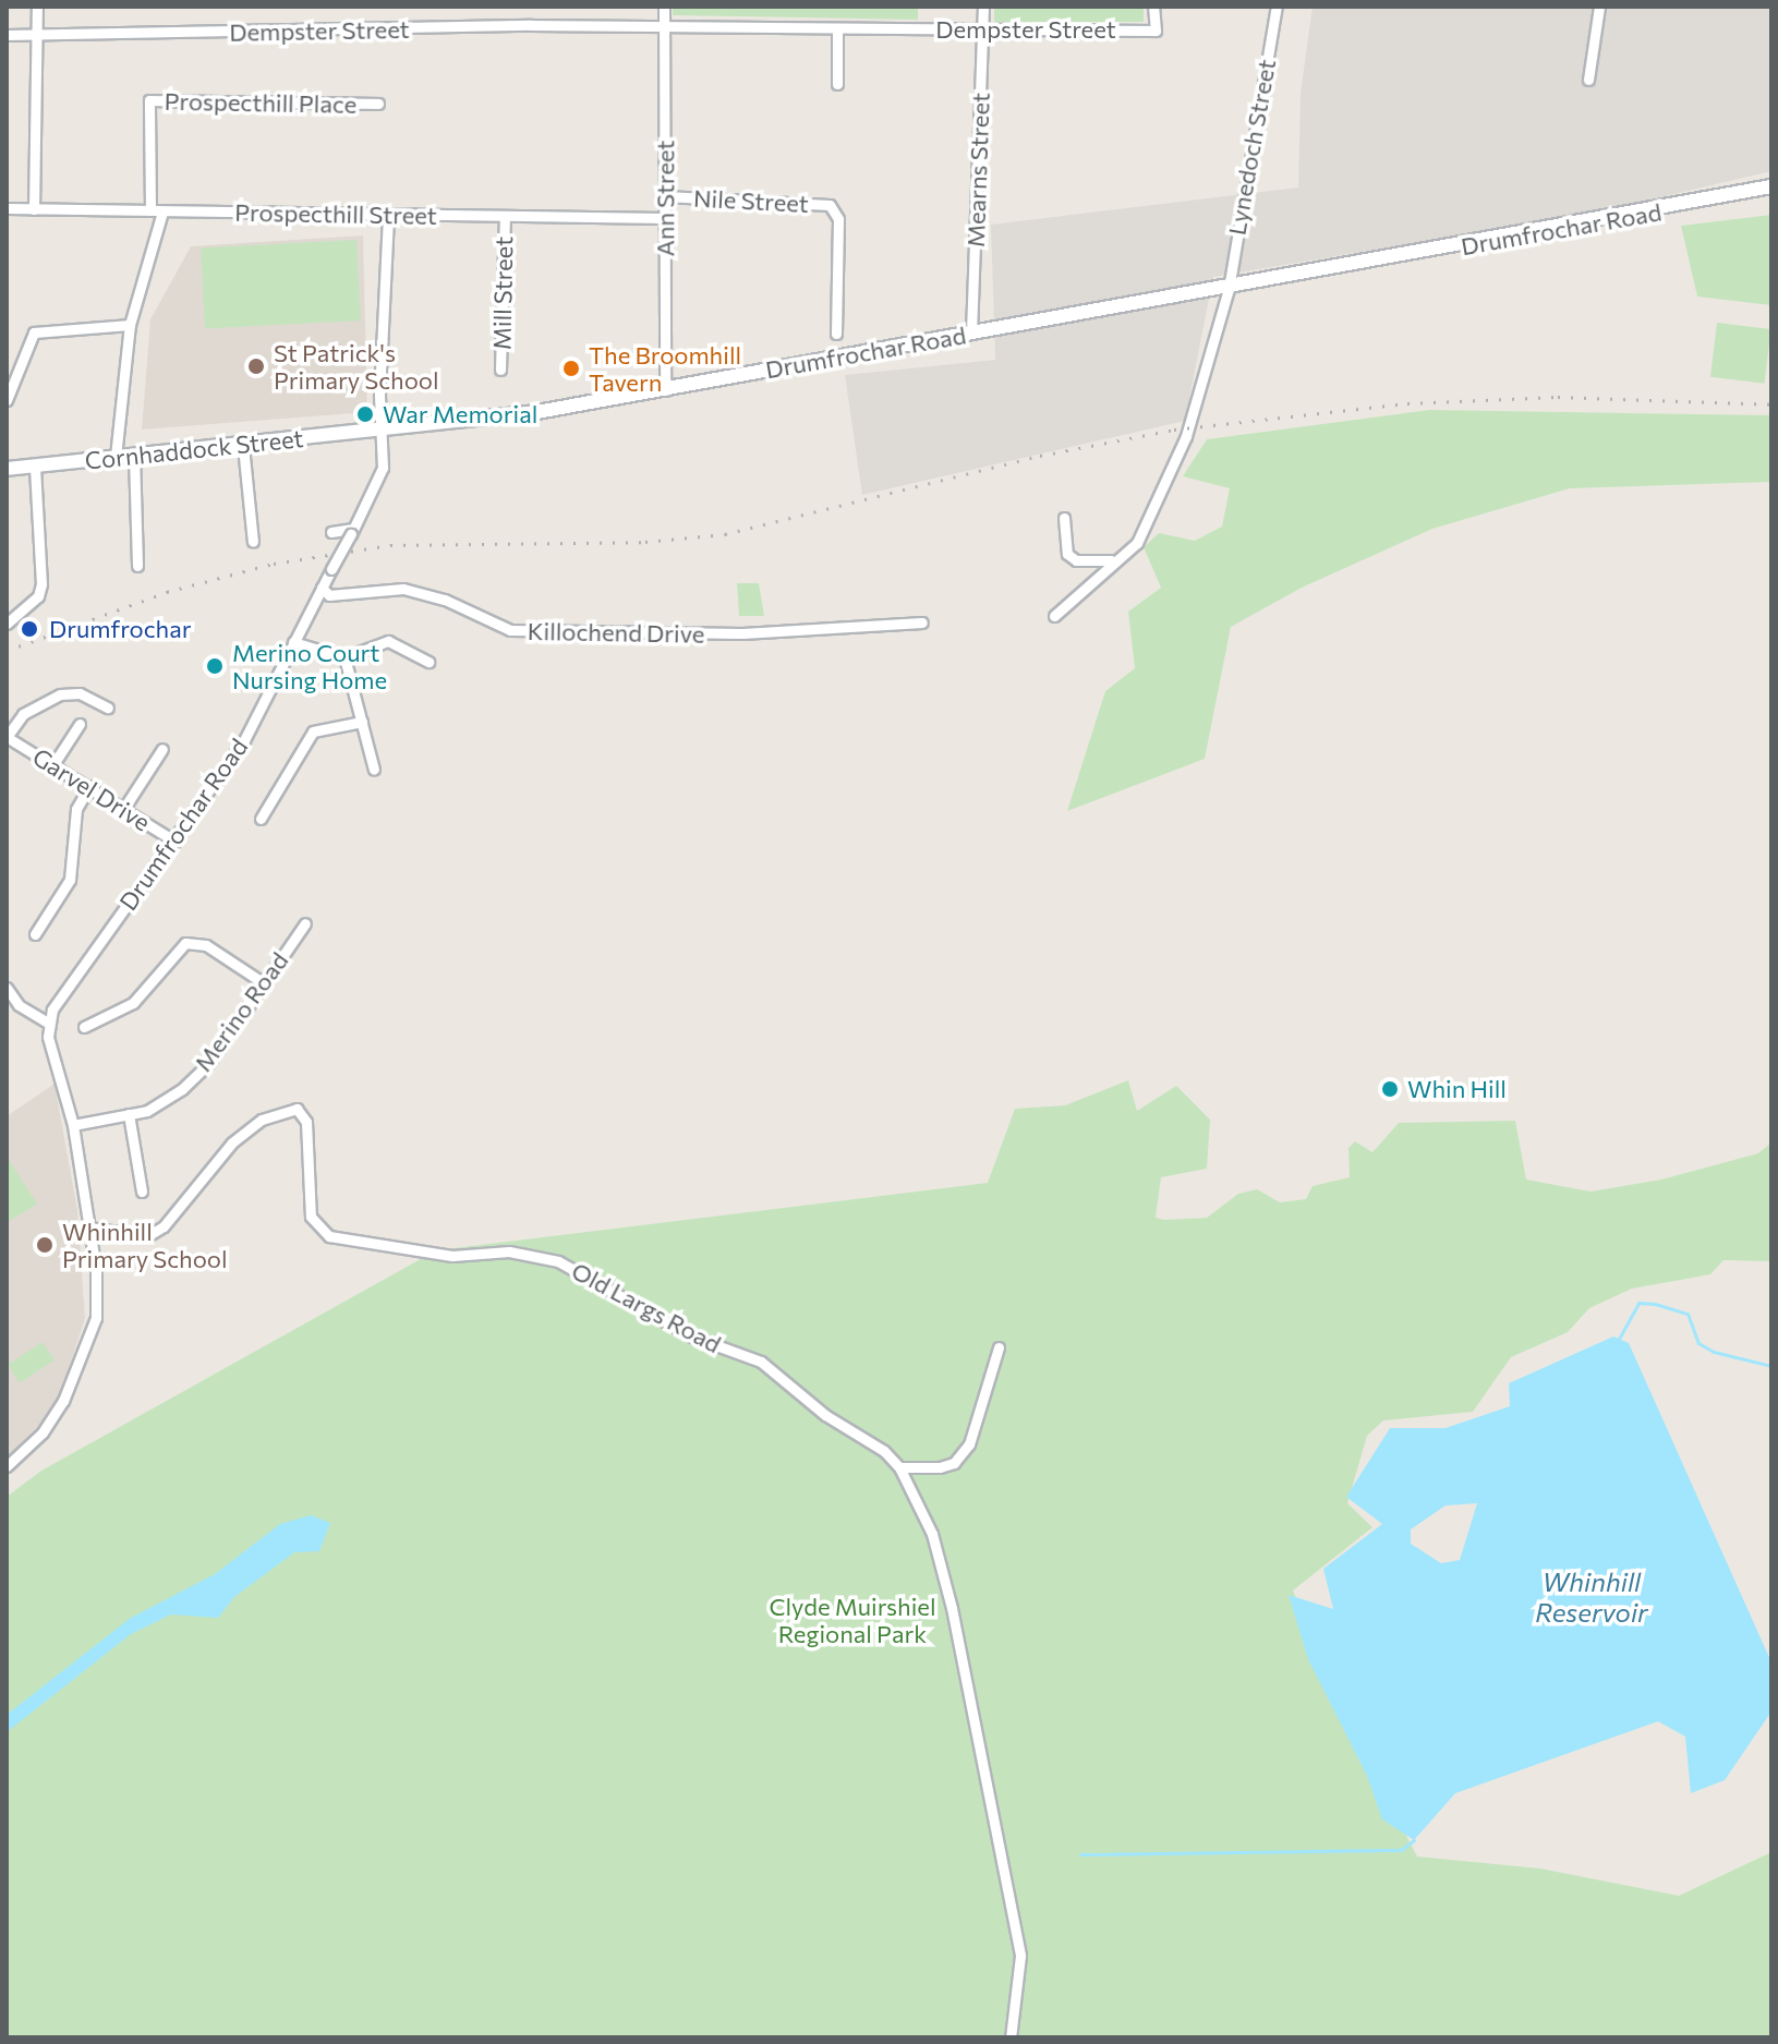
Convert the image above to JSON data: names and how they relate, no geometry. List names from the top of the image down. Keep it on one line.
{"streets":{"main road":["Drumfrochar Road","Cornhaddock Street"],"street":["Dempster Street","Prospecthill Place","Lynedoch Street","Mearns Street","Ann Street","Nile Street","Prospecthill Street","Mill Street","Killochend Drive","Garvel Drive","Merino Road","Old Largs Road"]},"crossings":[["Dempster Street","Mearns Street"],["Dempster Street","Ann Street"],["Prospecthill Place","Prospecthill Street"],["Lynedoch Street","Drumfrochar Road"],["Mearns Street","Drumfrochar Road"],["Ann Street","Nile Street"],["Ann Street","Prospecthill Street"],["Ann Street","Drumfrochar Road"],["Prospecthill Street","Mill Street"],["Drumfrochar Road","Cornhaddock Street"],["Drumfrochar Road","Killochend Drive"],["Drumfrochar Road","Garvel Drive"]],"water":["Whinhill Reservoir"],"parks":["Clyde Muirshiel Regional Park"],"places":["St Patrick's Primary School","The Broomhill Tavern","War Memorial","Drumfrochar","Merino Court Nursing Home","Whin Hill","Whinhill Primary School"]}
